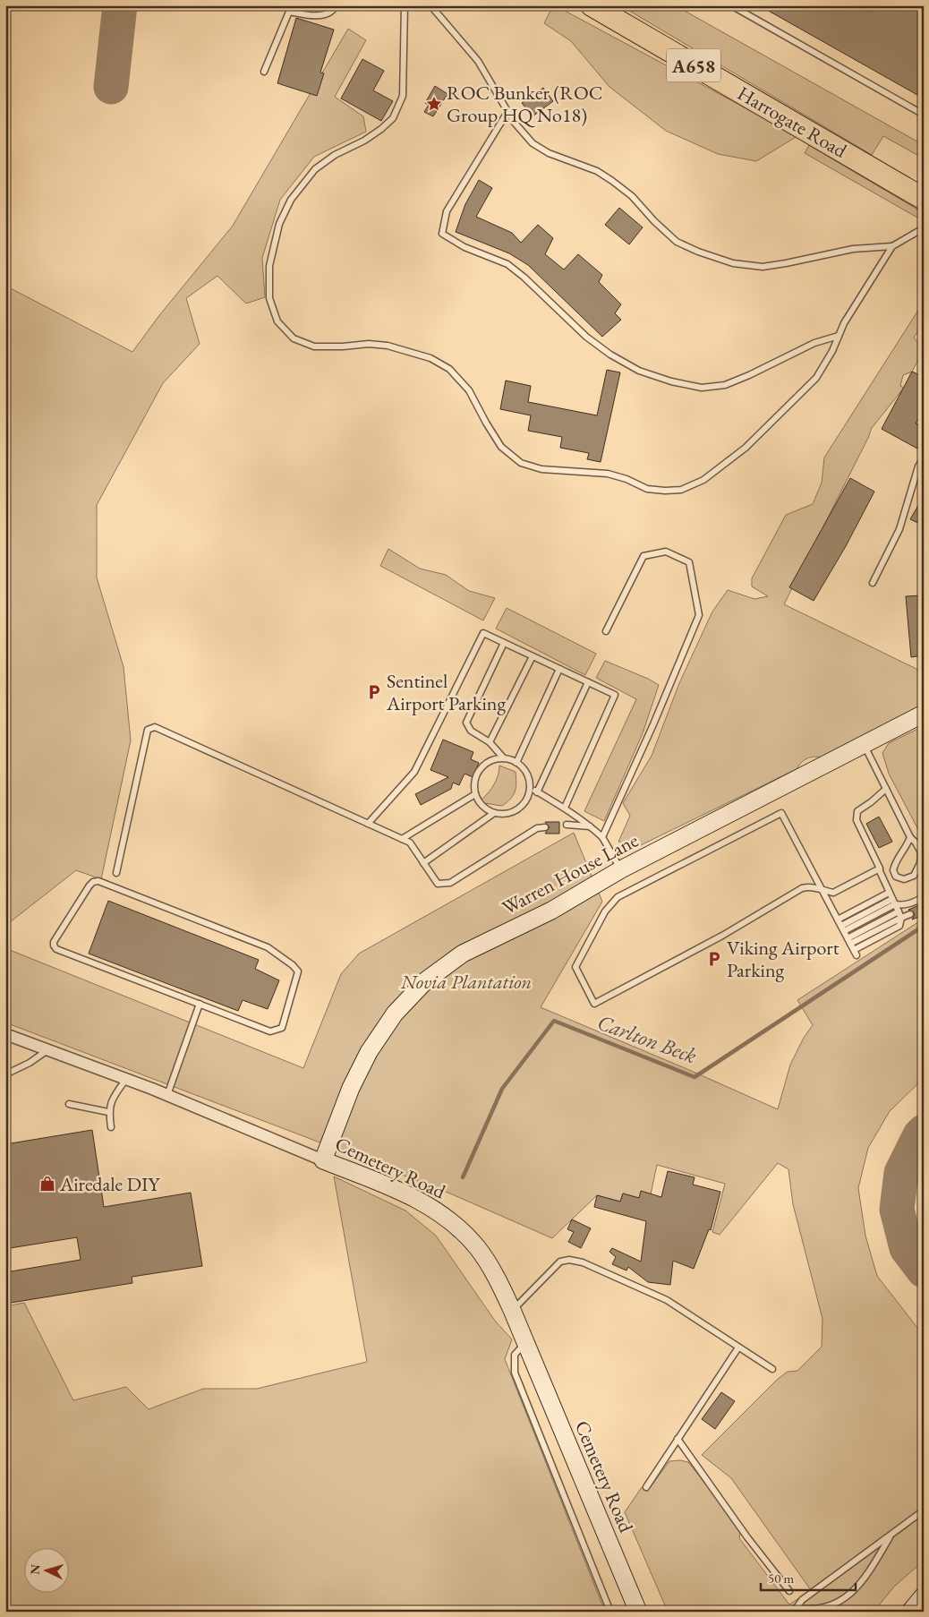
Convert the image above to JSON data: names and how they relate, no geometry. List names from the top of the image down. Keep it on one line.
{"streets":{"highway":["A658","Harrogate Road"],"street":["Warren House Lane","Cemetery Road"]},"crossings":[["Warren House Lane","Cemetery Road"]],"water":["Carlton Beck"],"parks":["Novia Plantation"],"places":{"place":["ROC Bunker (ROC Group HQ No18)"],"parking":["Sentinel Airport Parking","Viking Airport Parking"],"shop":["Airedale DIY"]},"scale_bar":"50 m","north":"left"}
